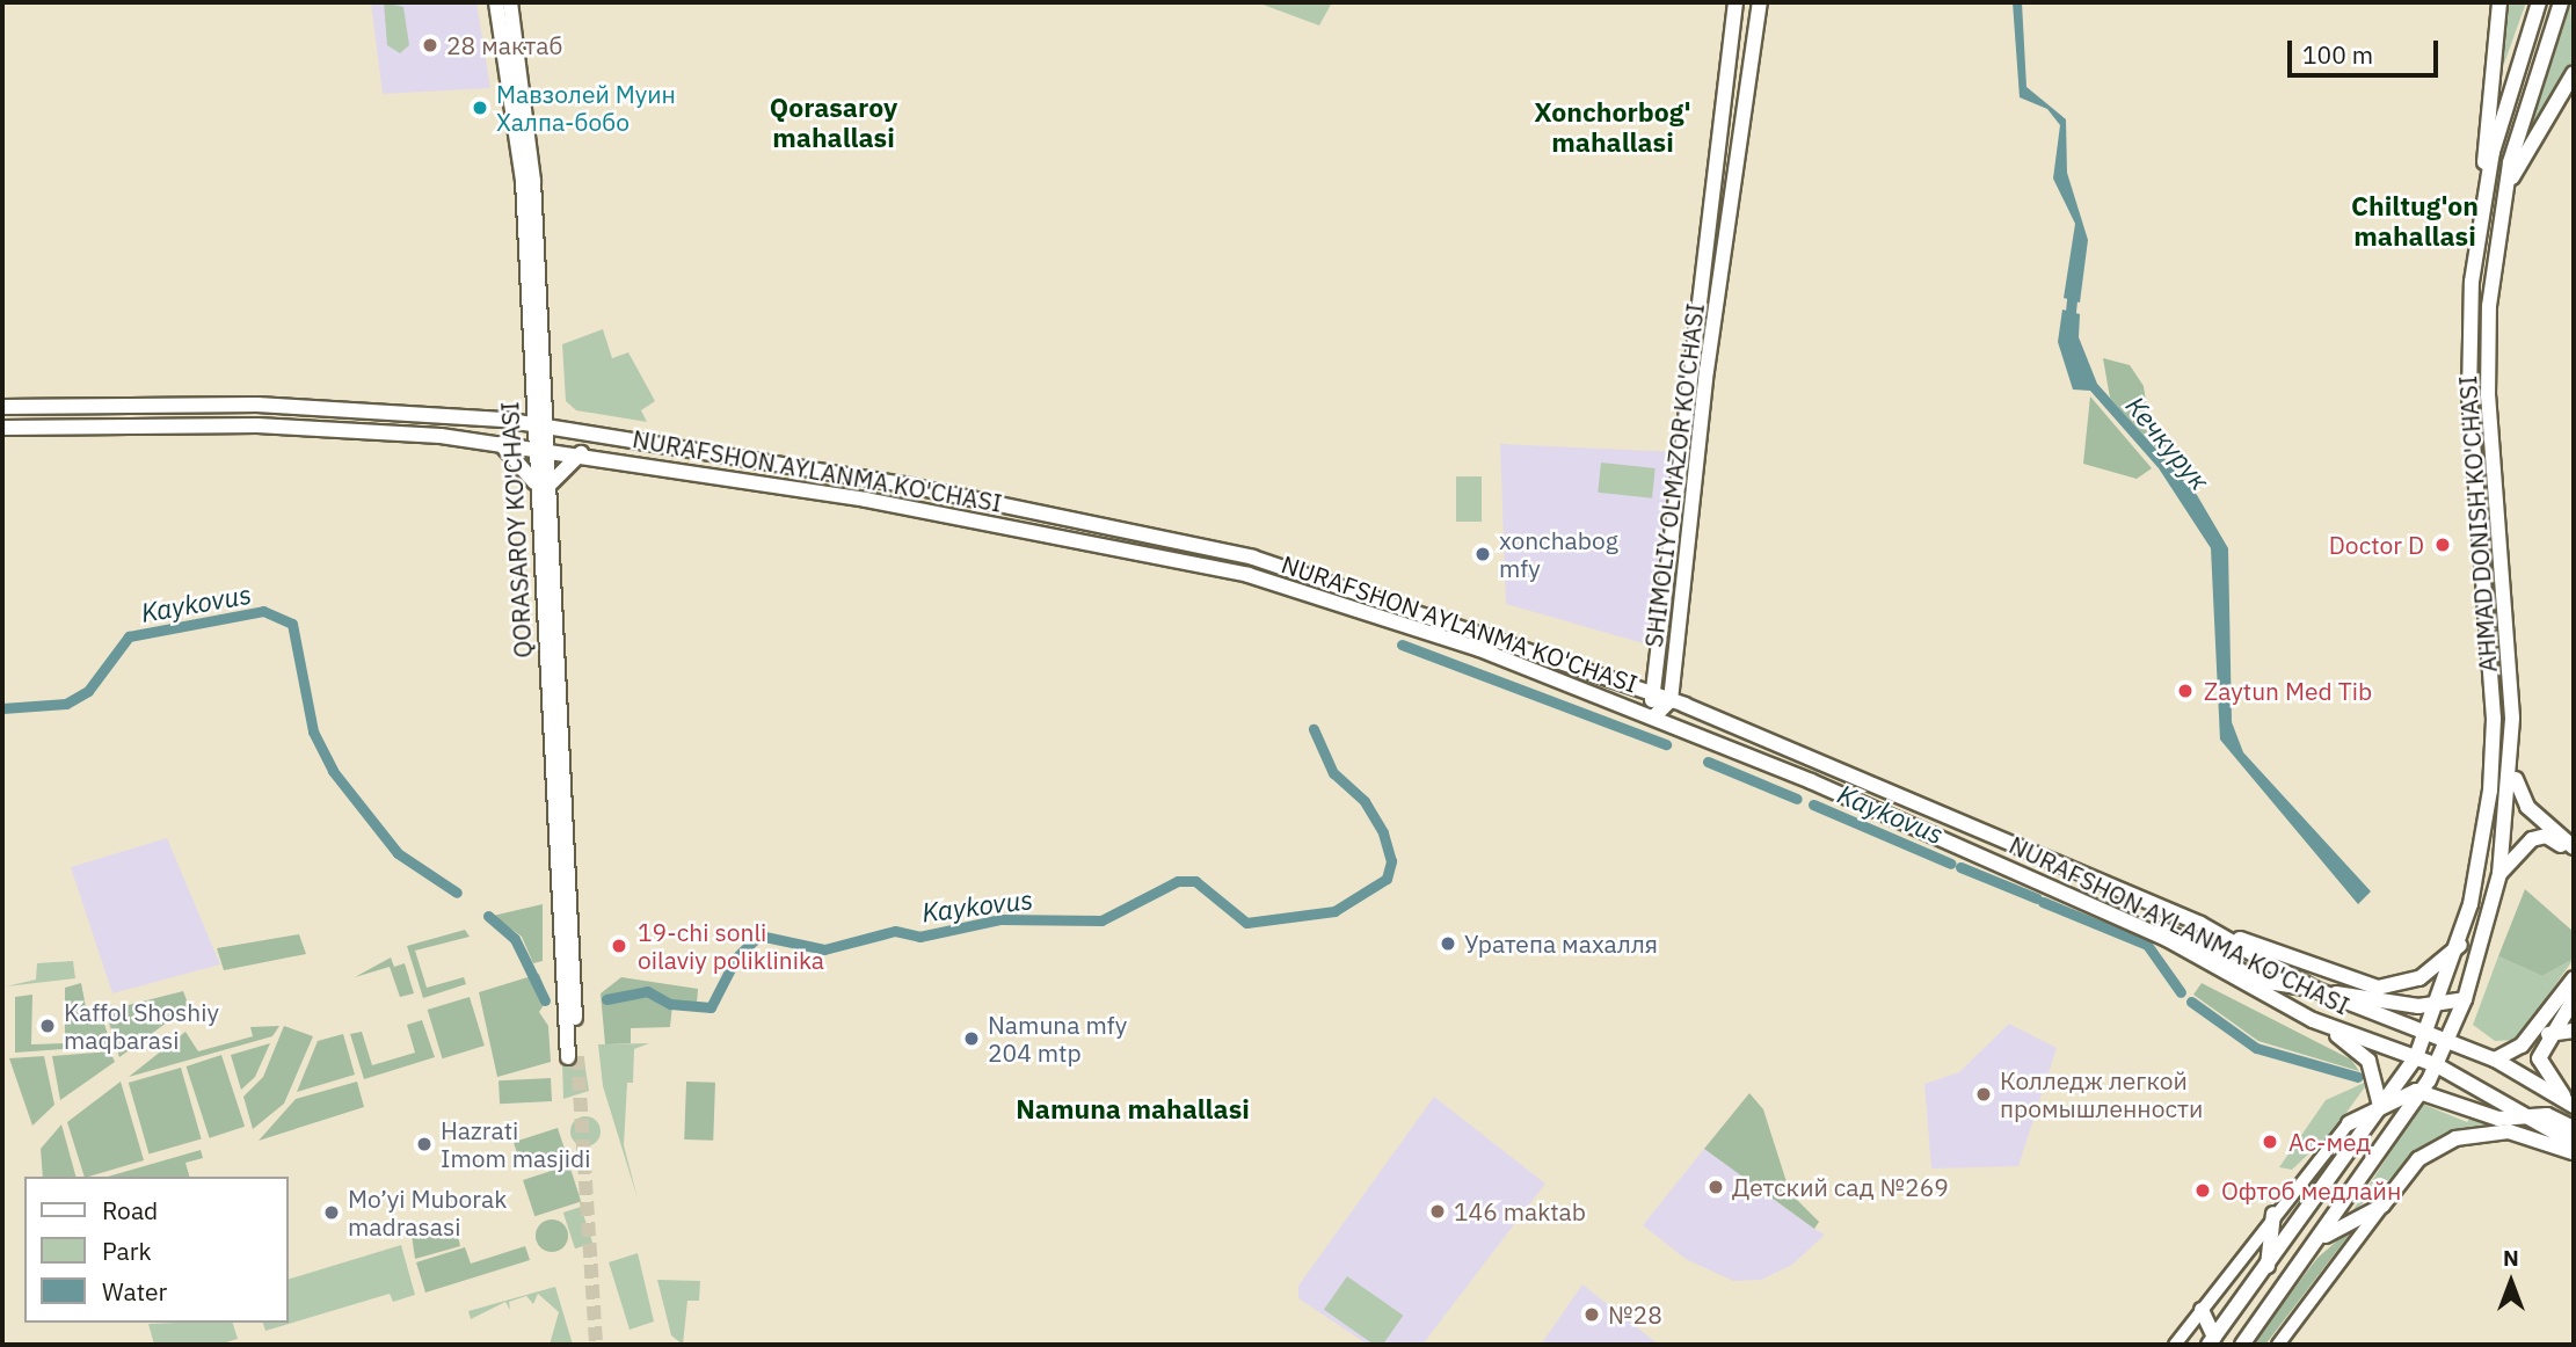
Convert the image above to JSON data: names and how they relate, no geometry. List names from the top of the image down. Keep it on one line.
{"streets":{"main road":["NURAFSHON AYLANMA KO'CHASI","SHIMOLIY OLMAZOR KO'CHASI","AHMAD DONISH KO'CHASI","QORASAROY KO'CHASI"]},"crossings":[["NURAFSHON AYLANMA KO'CHASI","SHIMOLIY OLMAZOR KO'CHASI"],["NURAFSHON AYLANMA KO'CHASI","AHMAD DONISH KO'CHASI"],["NURAFSHON AYLANMA KO'CHASI","QORASAROY KO'CHASI"]],"districts":["Qorasaroy mahallasi","Xonchorbog' mahallasi","Chiltug'on mahallasi","Namuna mahallasi"],"water":["Кечкурук","Kaykovus"],"places":["28 мактаб","Мавзолей Муин Халпа-бобо","Doctor D","xonchabog mfy","Zaytun Med Tib","Уратепа махалля","19-chi sonli oilaviy poliklinika","Kaffol Shoshiy maqbarasi","Namuna mfy 204 mtp","Колледж легкой промышленности","Ас-мед","Hazrati Imom masjidi","Детский сад №269","Офтоб медлайн","146 maktab","Mo’yi Muborak madrasasi","№28"],"legend":["Road","Park","Water"],"scale_bar":"100 m","north":"top"}
